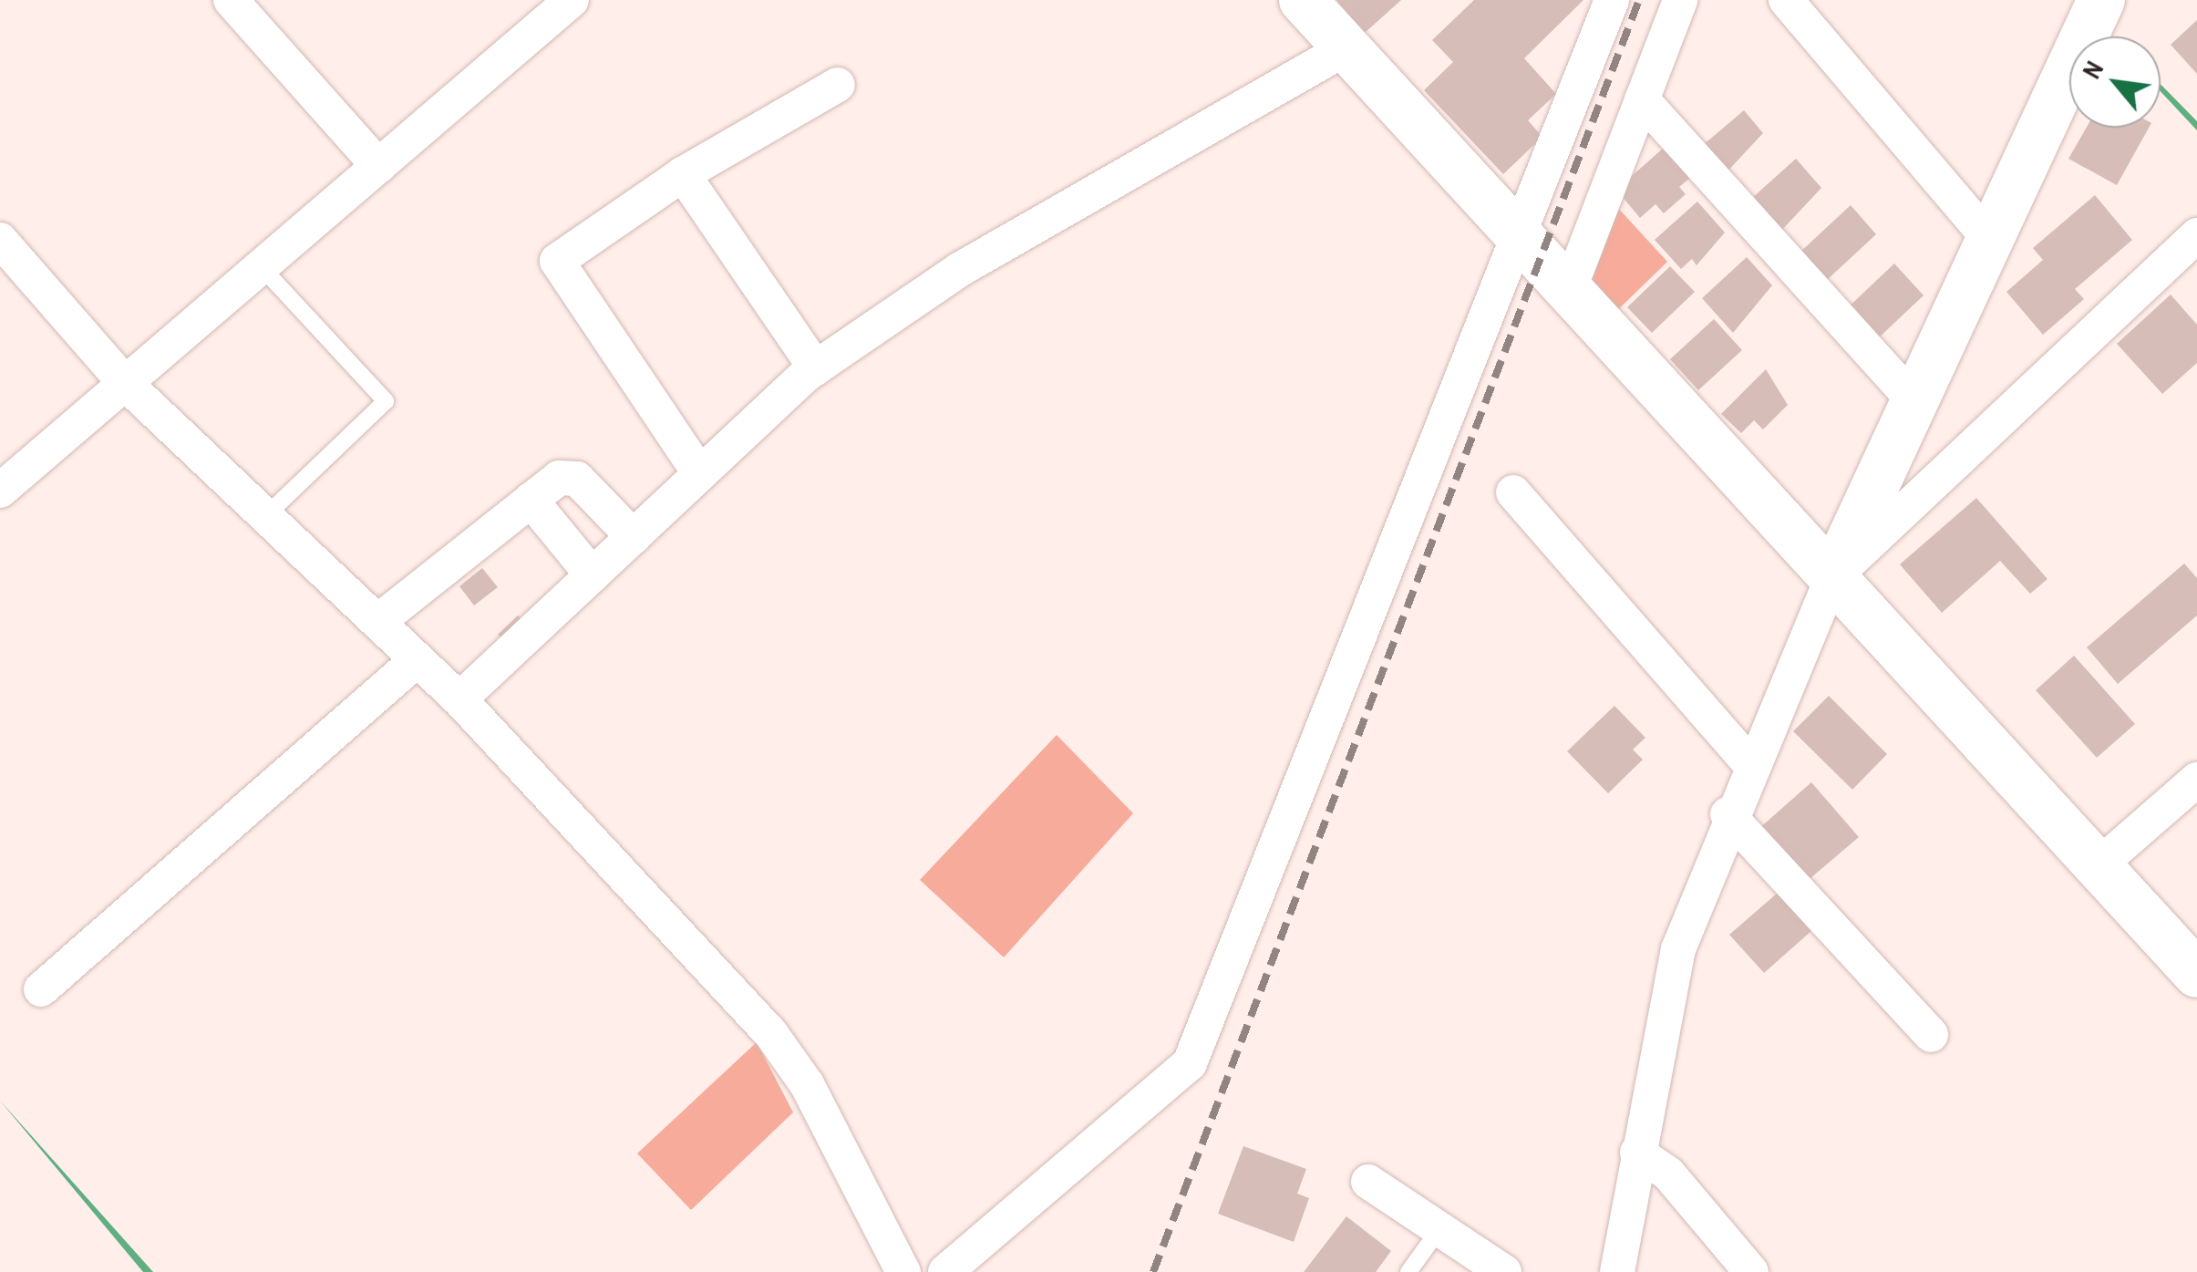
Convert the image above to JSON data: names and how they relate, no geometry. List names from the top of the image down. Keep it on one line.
{"north":"top left"}
